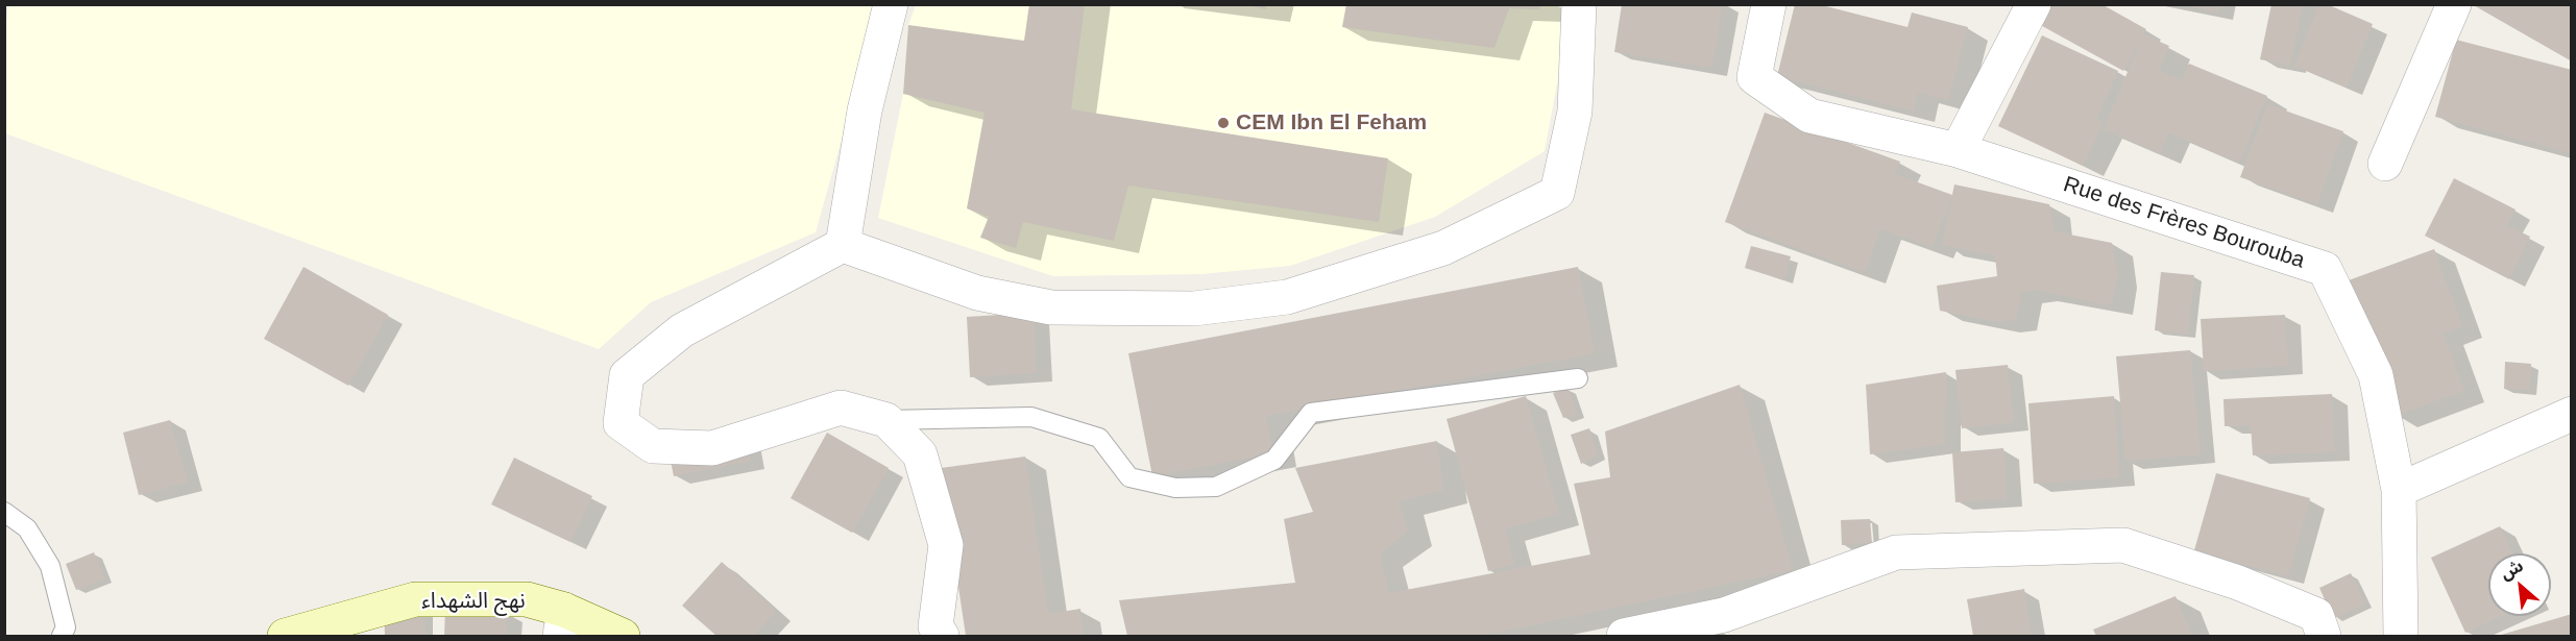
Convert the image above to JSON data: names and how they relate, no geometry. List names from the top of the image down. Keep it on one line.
{"streets":{"main road":["نهج الشهداء"],"street":["Rue des Frères Bourouba"]},"places":["CEM Ibn El Feham"],"north":"top left"}
